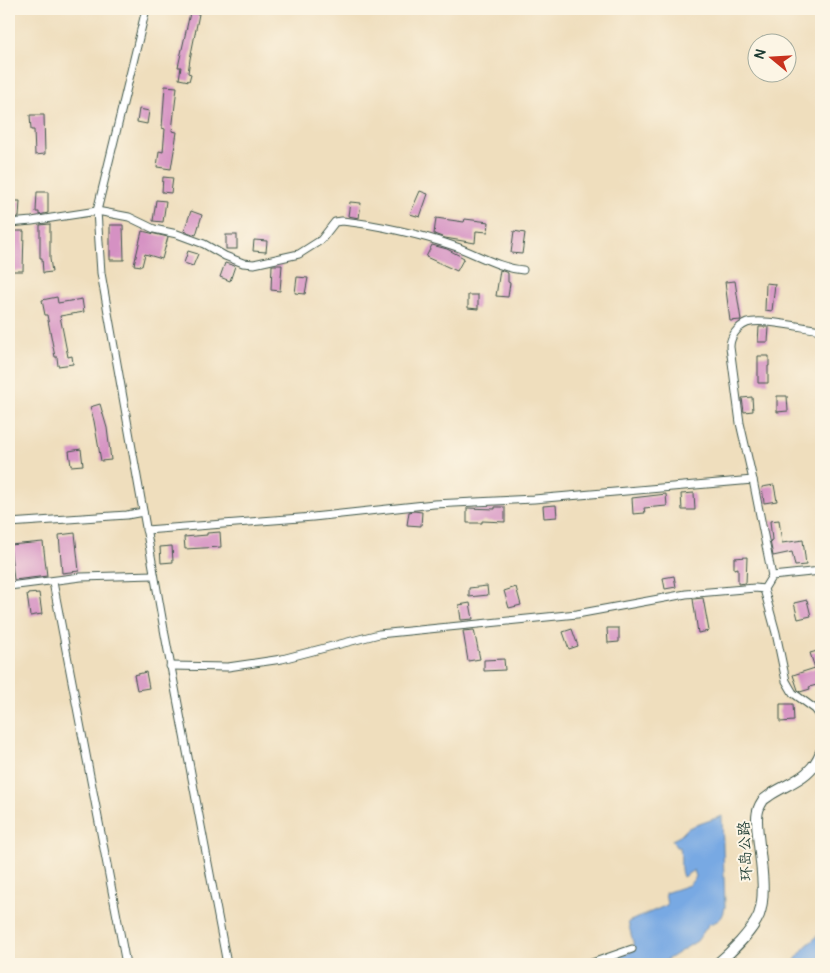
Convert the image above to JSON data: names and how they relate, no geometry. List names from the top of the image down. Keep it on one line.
{"streets":{"street":["环岛公路"]},"north":"left"}
